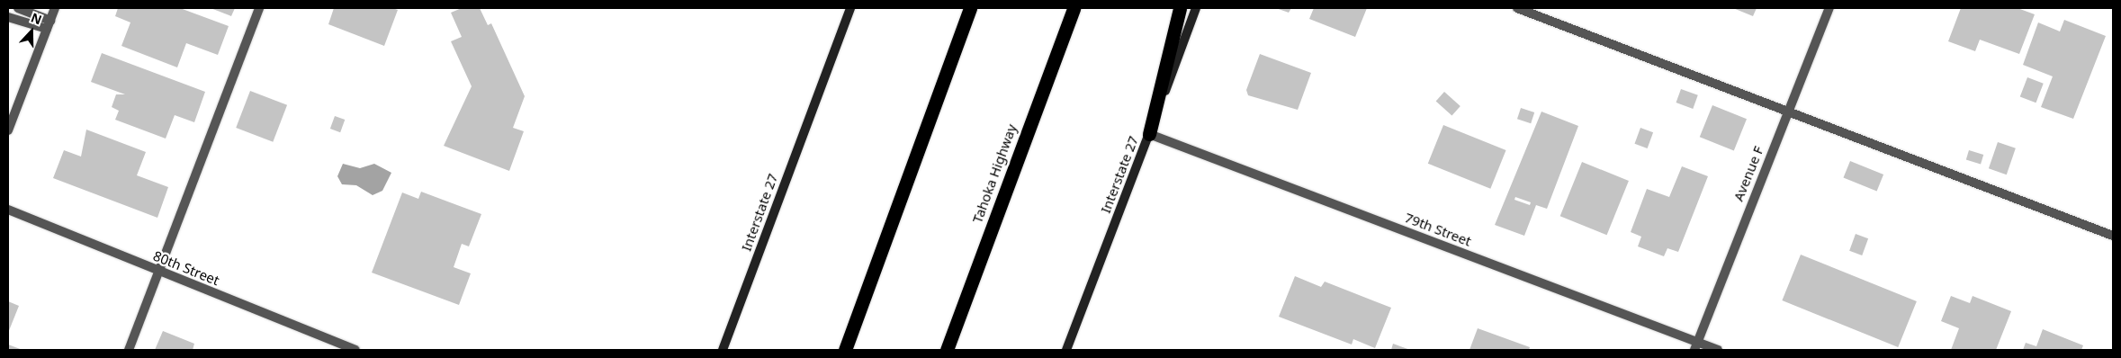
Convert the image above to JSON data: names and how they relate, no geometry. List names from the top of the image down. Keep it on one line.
{"streets":{"highway":["Tahoka Highway"],"main road":["Interstate 27"],"street":["Avenue F","79th Street","80th Street"]},"crossings":[["Avenue F","79th Street"],["Interstate 27","79th Street"]],"north":"top"}
